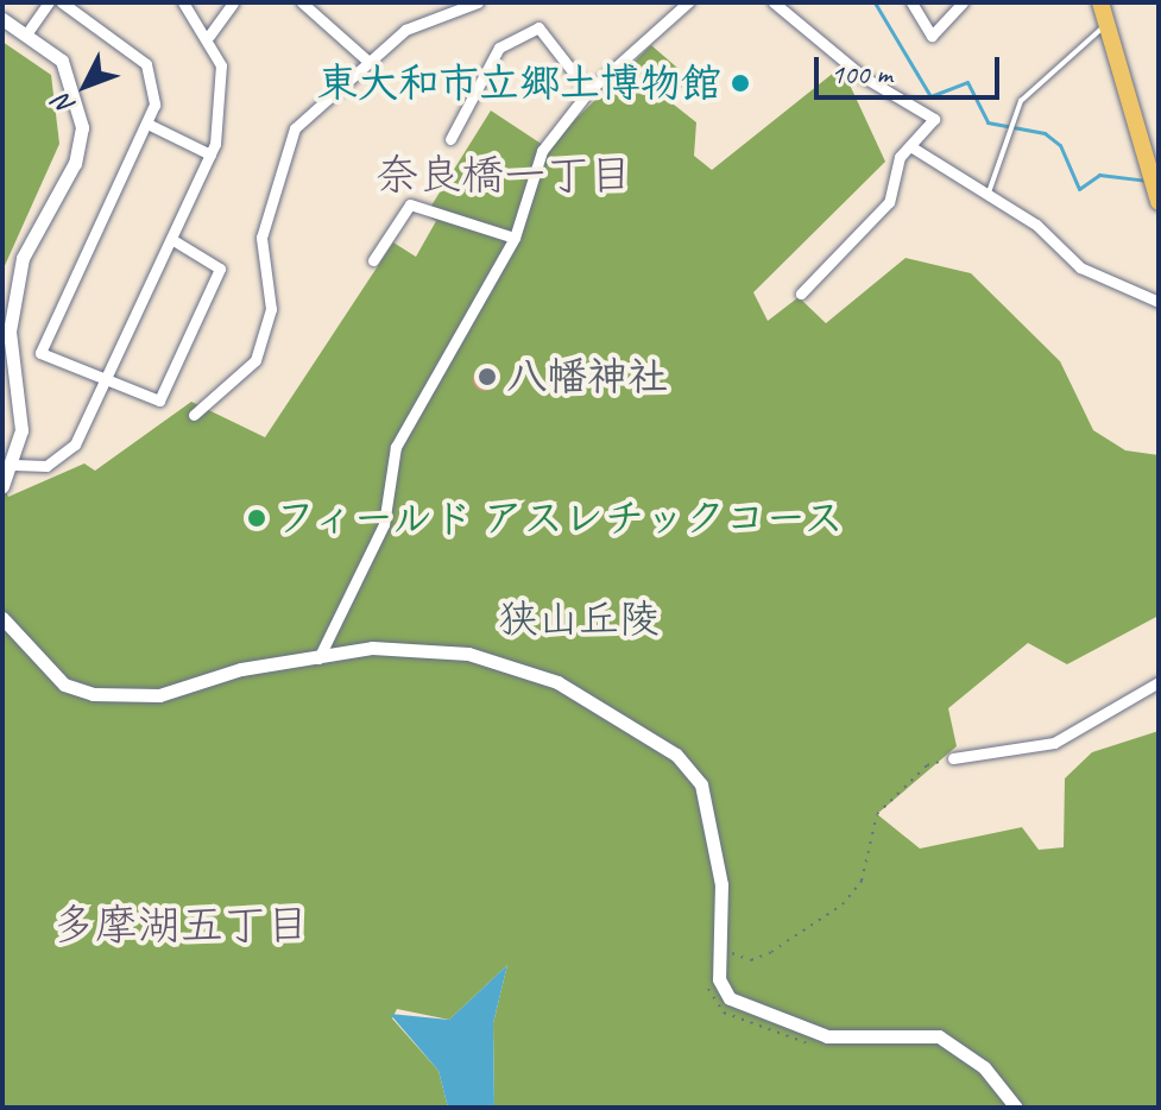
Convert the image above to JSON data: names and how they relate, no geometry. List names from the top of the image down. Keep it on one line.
{"districts":["奈良橋一丁目","多摩湖五丁目"],"parks":["狭山丘陵"],"places":["東大和市立郷土博物館","八幡神社","フィールド アスレチックコース"],"scale_bar":"100 m","north":"bottom left"}
